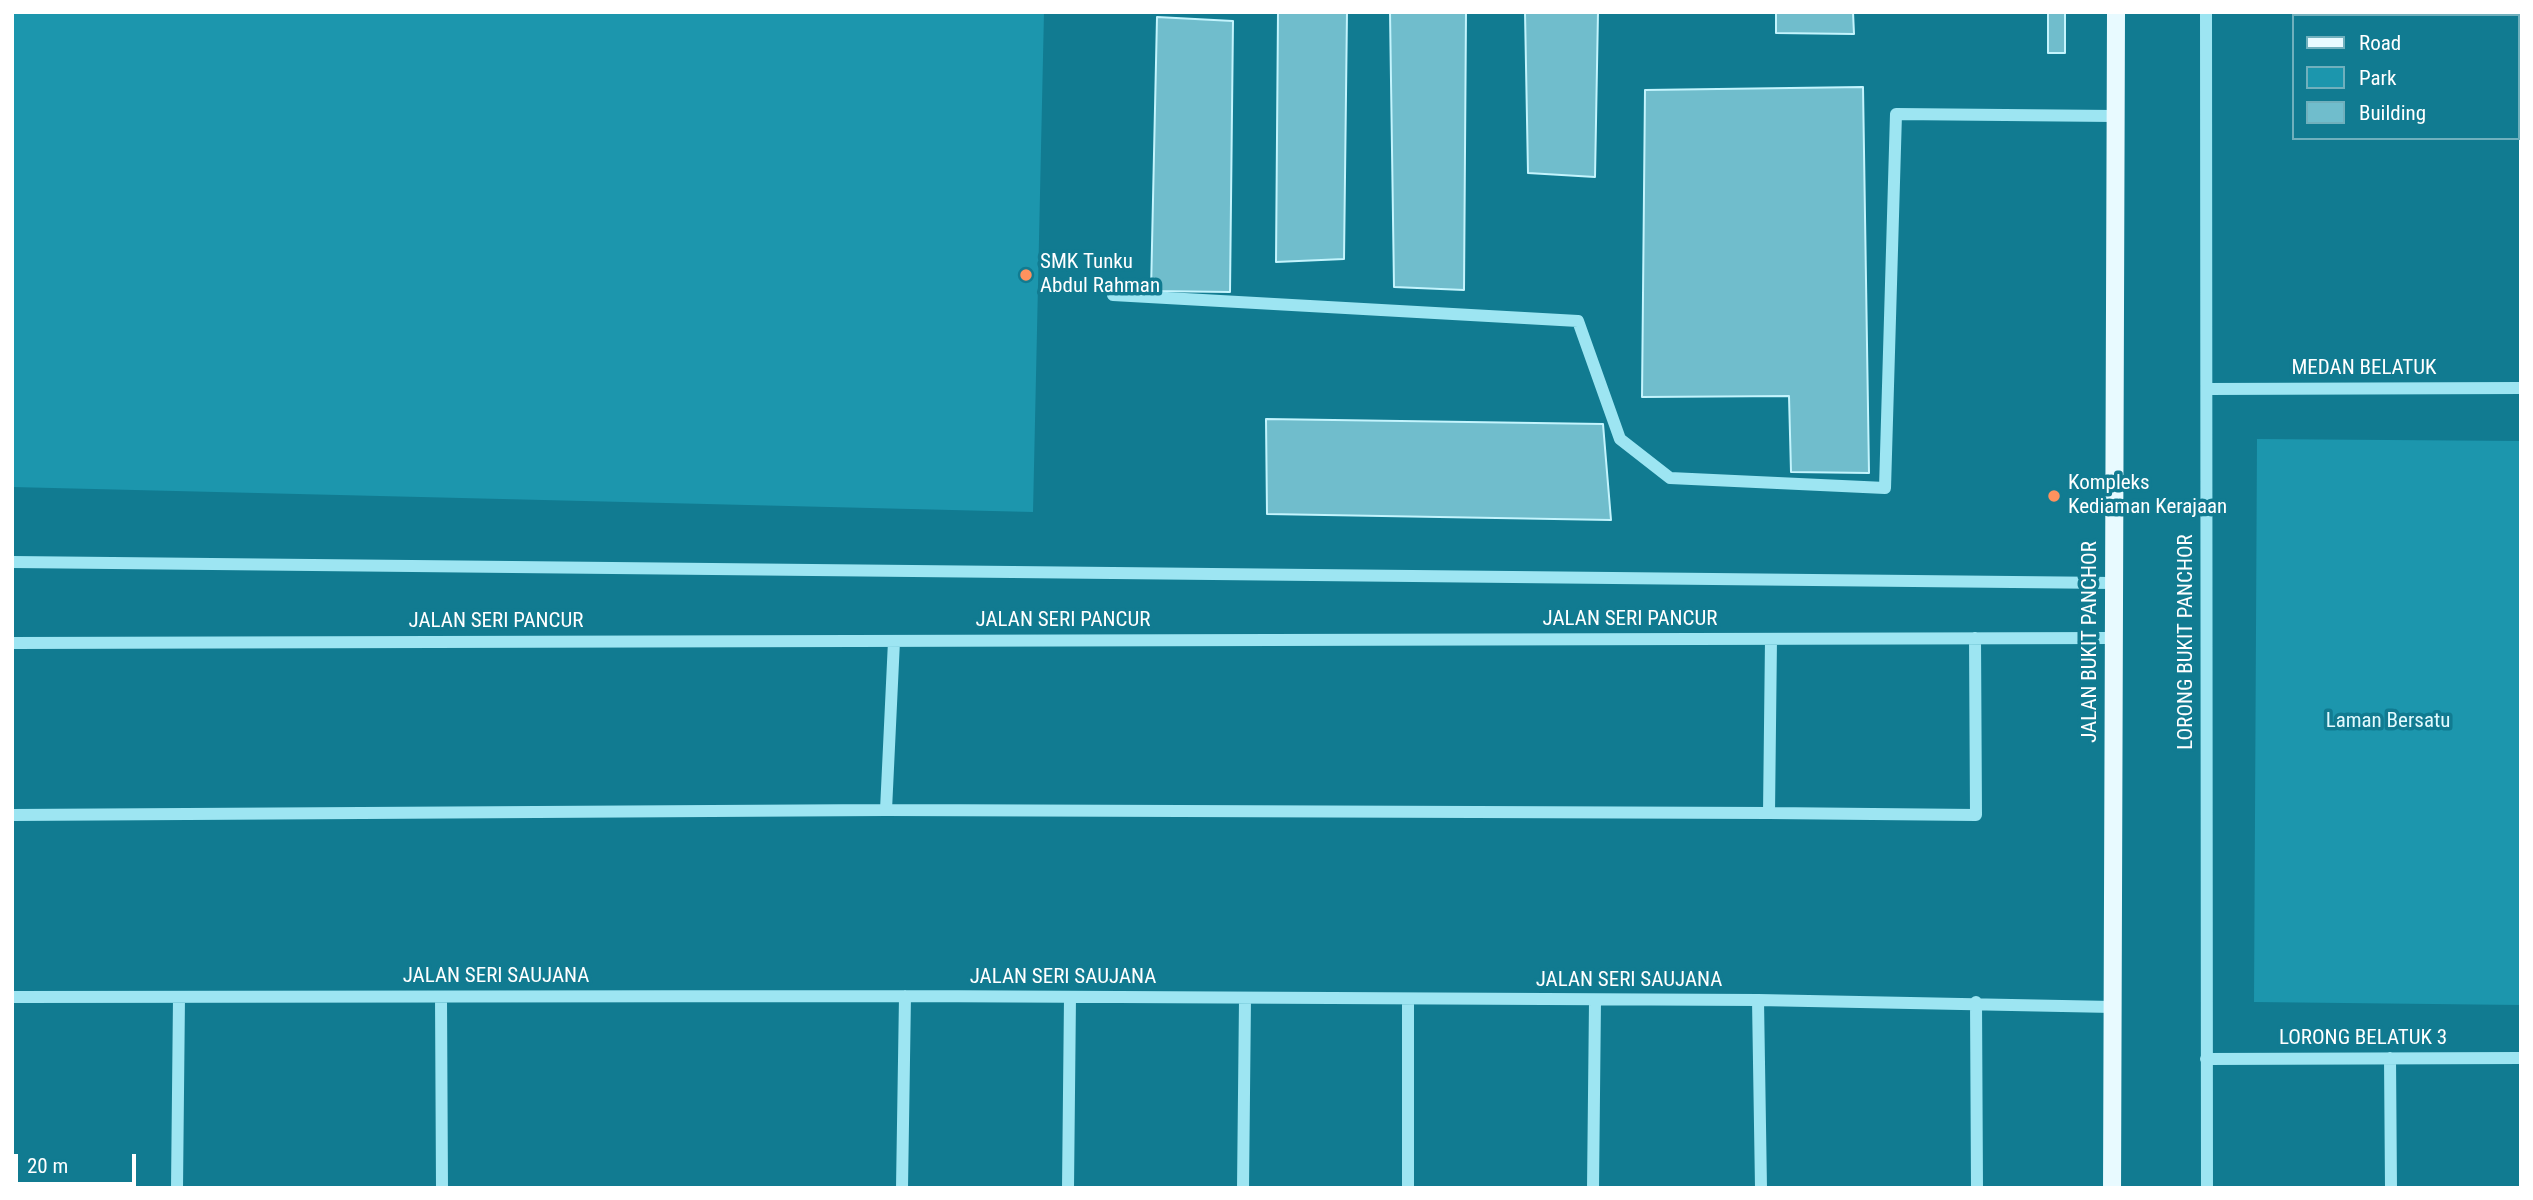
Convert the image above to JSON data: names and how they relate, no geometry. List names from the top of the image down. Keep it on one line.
{"streets":{"main road":["JALAN BUKIT PANCHOR"],"street":["MEDAN BELATUK","JALAN SERI PANCUR","LORONG BUKIT PANCHOR","JALAN SERI SAUJANA","LORONG BELATUK 3"]},"crossings":[["MEDAN BELATUK","LORONG BUKIT PANCHOR"],["JALAN SERI PANCUR","JALAN BUKIT PANCHOR"],["JALAN BUKIT PANCHOR","JALAN SERI SAUJANA"],["LORONG BUKIT PANCHOR","LORONG BELATUK 3"]],"parks":["Laman Bersatu"],"places":["SMK Tunku Abdul Rahman","Kompleks Kediaman Kerajaan"],"legend":["Road","Park","Building"],"scale_bar":"20 m"}
